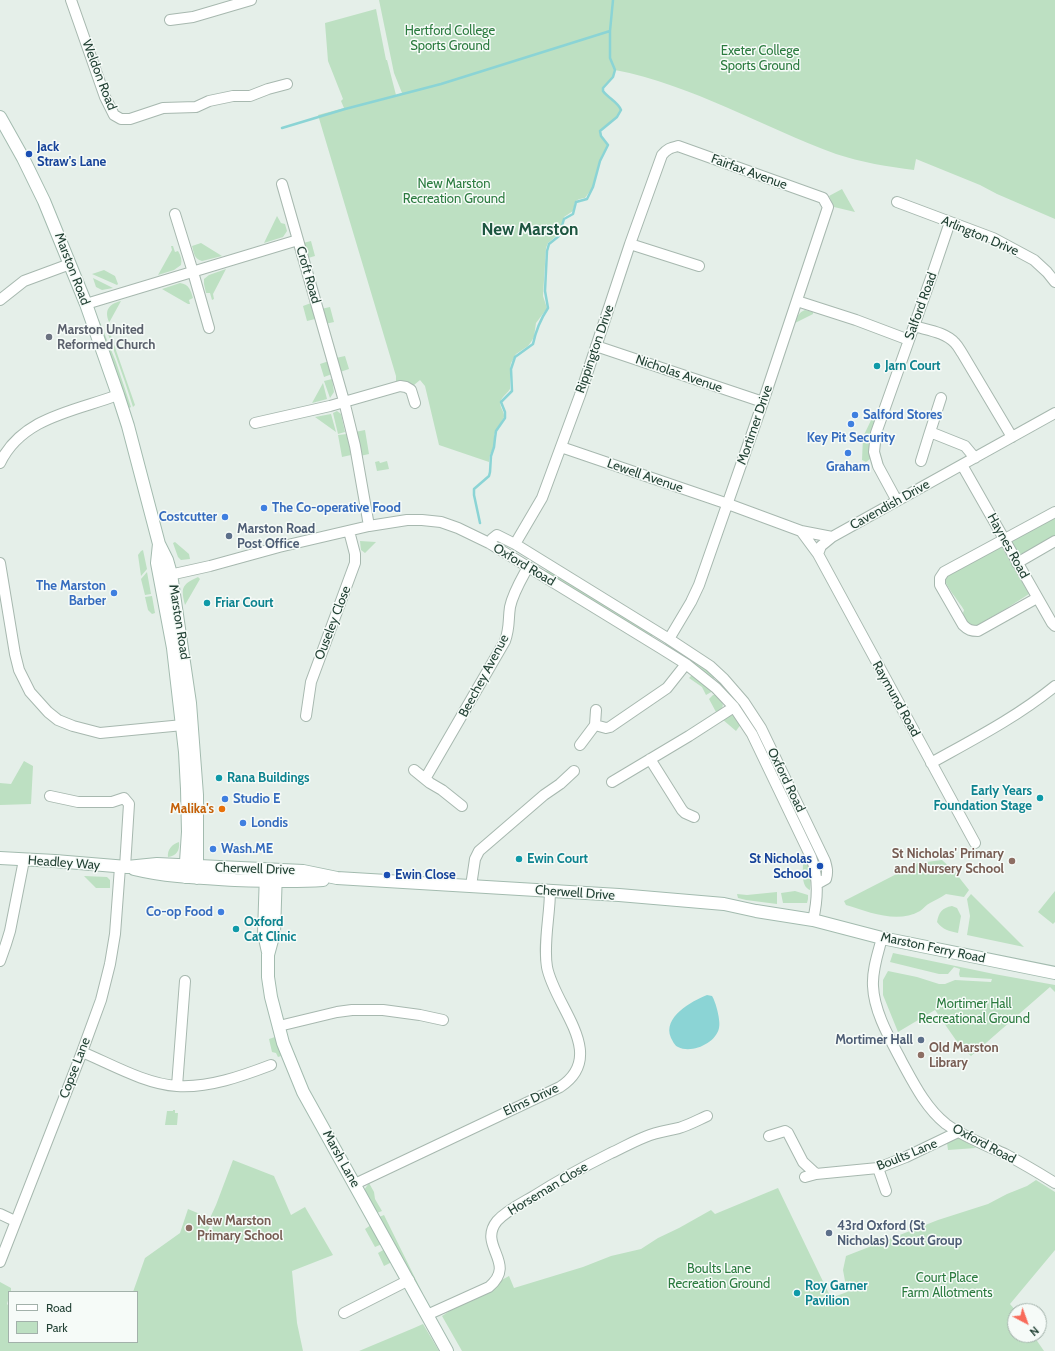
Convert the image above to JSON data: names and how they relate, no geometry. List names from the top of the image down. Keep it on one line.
{"streets":{"main road":["Marston Road","Headley Way","Cherwell Drive","Marston Ferry Road","Marsh Lane"],"street":["Weldon Road","Fairfax Avenue","Arlington Drive","Croft Road","Salford Road","Rippington Drive","Nicholas Avenue","Mortimer Drive","Lewell Avenue","Cavendish Drive","Haynes Road","Oxford Road","Ouseley Close","Beechey Avenue","Raymund Road","Copse Lane","Elms Drive","Boults Lane","Horseman Close"]},"crossings":[["Fairfax Avenue","Rippington Drive"],["Fairfax Avenue","Mortimer Drive"],["Arlington Drive","Salford Road"],["Marston Road","Croft Road"],["Marston Road","Headley Way"],["Marston Road","Cherwell Drive"],["Salford Road","Cavendish Drive"],["Rippington Drive","Nicholas Avenue"],["Rippington Drive","Lewell Avenue"],["Rippington Drive","Oxford Road"],["Nicholas Avenue","Mortimer Drive"],["Mortimer Drive","Lewell Avenue"],["Mortimer Drive","Oxford Road"],["Cavendish Drive","Haynes Road"],["Oxford Road","Beechey Avenue"],["Oxford Road","Cherwell Drive"],["Oxford Road","Marston Ferry Road"],["Oxford Road","Boults Lane"],["Headley Way","Cherwell Drive"],["Headley Way","Copse Lane"],["Cherwell Drive","Marston Ferry Road"],["Cherwell Drive","Elms Drive"],["Cherwell Drive","Marsh Lane"],["Elms Drive","Marsh Lane"],["Marsh Lane","Horseman Close"]],"districts":["New Marston"],"parks":["Hertford College Sports Ground","Exeter College Sports Ground","New Marston Recreation Ground","Mortimer Hall Recreational Ground","Boults Lane Recreation Ground","Court Place Farm Allotments"],"places":["Jack Straw's Lane","Marston United Reformed Church","Jarn Court","Salford Stores","Key Pit Security","Graham","The Co-operative Food","Costcutter","Marston Road Post Office","The Marston Barber","Friar Court","Rana Buildings","Early Years Foundation Stage","Studio E","Malika's","Londis","Wash.ME","Ewin Court","St Nicholas' Primary and Nursery School","St Nicholas School","Ewin Close","Co-op Food","Oxford Cat Clinic","Mortimer Hall","Old Marston Library","New Marston Primary School","43rd Oxford (St Nicholas) Scout Group","Roy Garner Pavilion"],"legend":["Road","Park"],"north":"bottom right"}
